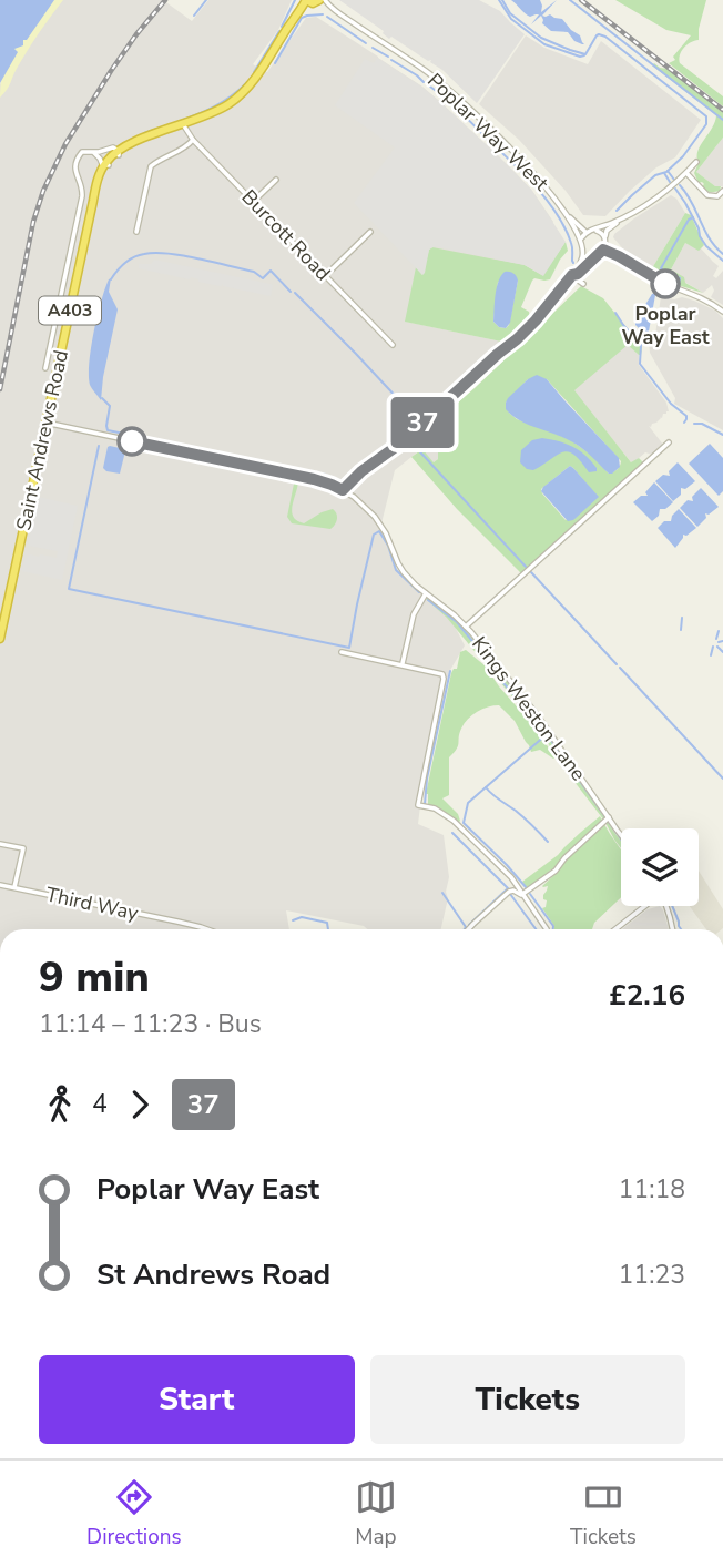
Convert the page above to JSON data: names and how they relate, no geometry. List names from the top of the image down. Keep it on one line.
{"streets":{"highway":["A403","Saint Andrews Road"],"street":["Poplar Way West","Burcott Road","Kings Weston Lane","Third Way"]},"crossings":[["Poplar Way West","A403"],["Burcott Road","A403"],["Burcott Road","Saint Andrews Road"],["A403","Saint Andrews Road"],["Saint Andrews Road","Kings Weston Lane"]],"places":["Poplar Way East"],"lines":["bus line 37"],"page":{"on_map":"37","heading":["9 min","11:14 – 11:23 · Bus","£2.16"],"legs":["4","37"],"list":[{"name":"Poplar Way East","value":"11:18"},{"name":"St Andrews Road","value":"11:23"}],"buttons":["Start","Tickets"],"tabs":["Directions","Map","Tickets"]}}
